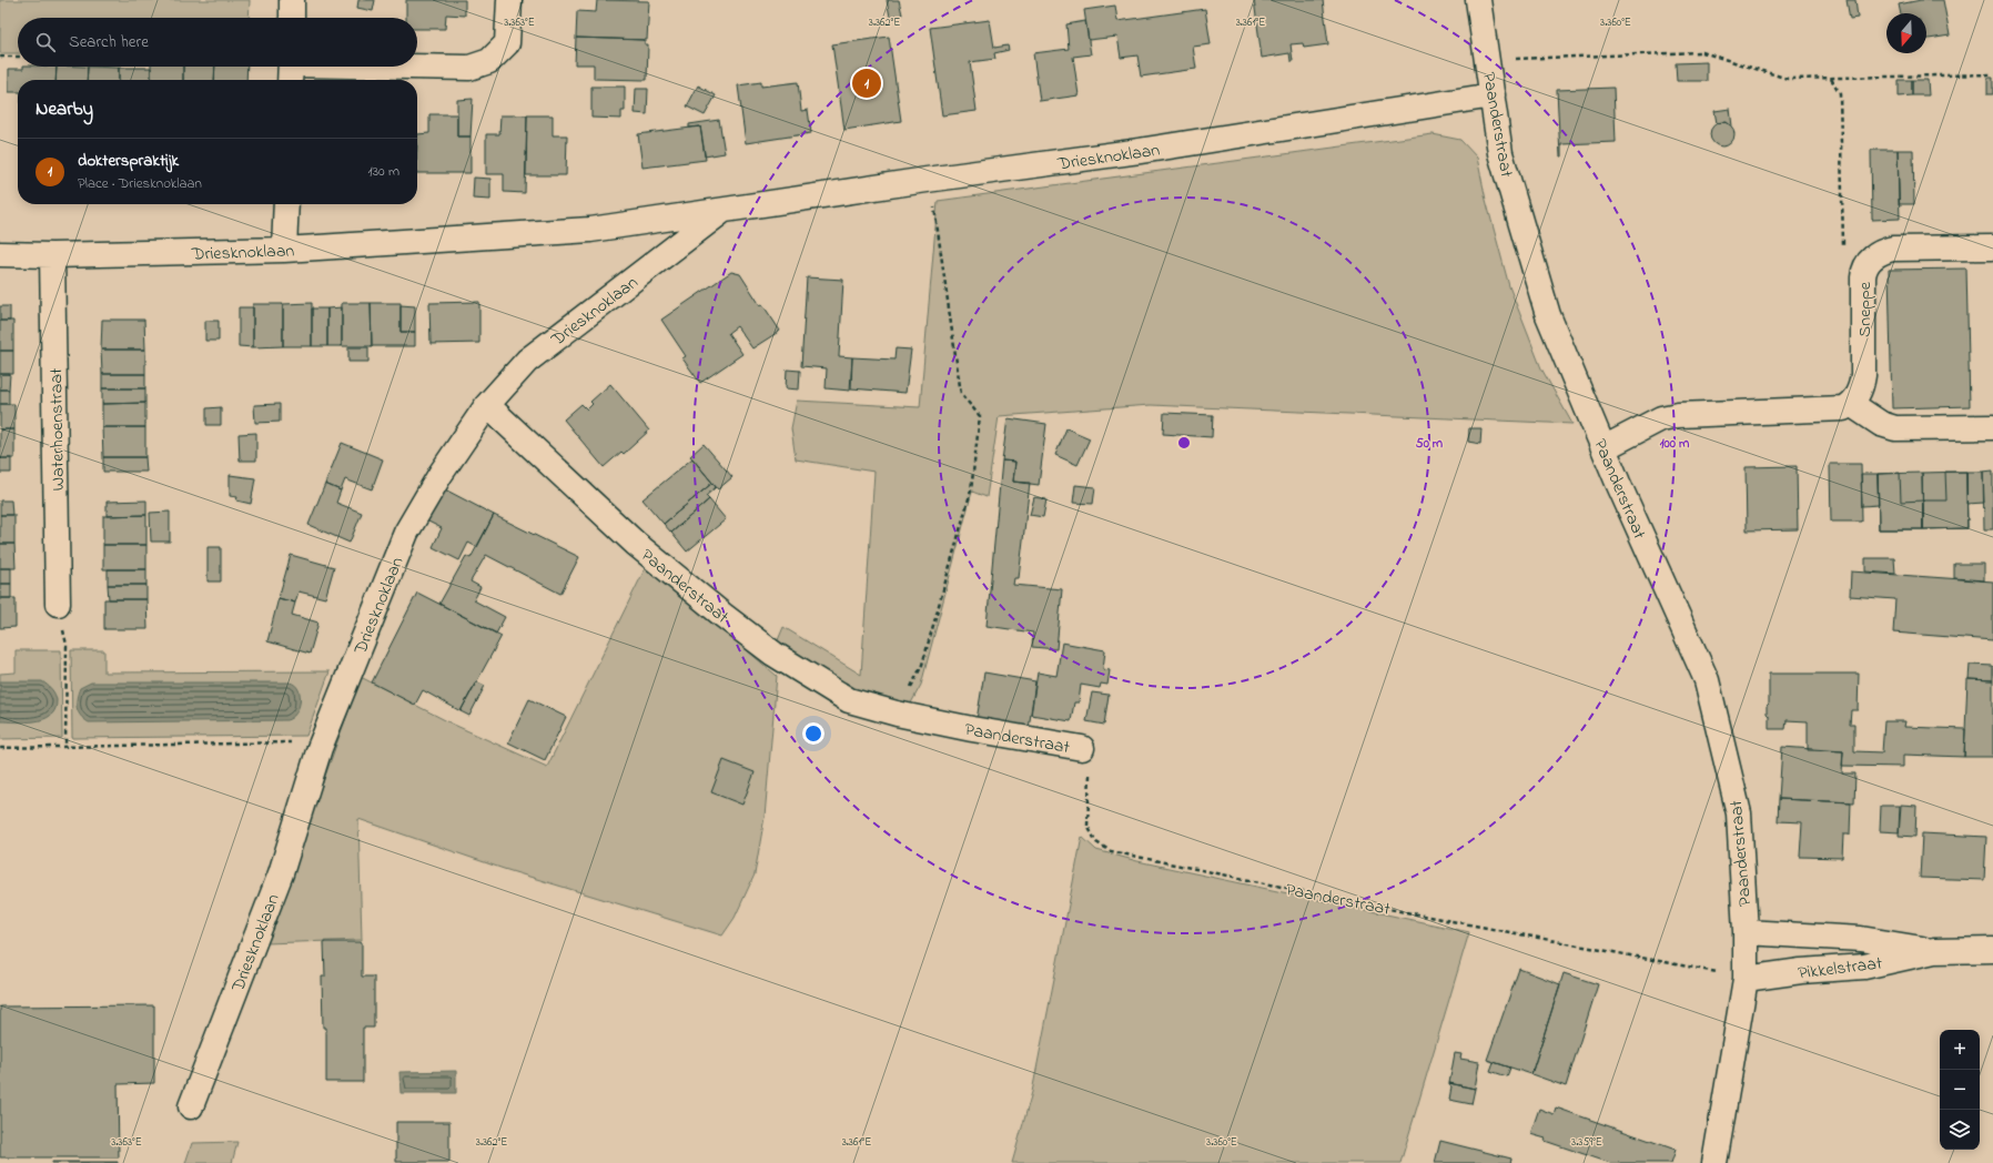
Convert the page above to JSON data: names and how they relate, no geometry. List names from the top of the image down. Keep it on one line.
{"streets":{"street":["Paanderstraat","Driesknoklaan","Sneppe","Waterhoenstraat","Pikkelstraat"]},"crossings":[["Paanderstraat","Driesknoklaan"],["Paanderstraat","Pikkelstraat"],["Driesknoklaan","Waterhoenstraat"]],"north":"bottom","page":{"search":"Search here","pins":"1","heading":"Nearby","list":[{"mark":"1","name":"dokterspraktijk","note":"Place · Driesknoklaan","value":"130 m"}],"map_buttons":["+","−"]},"coordinates":["3.363°E","3.362°E","3.361°E","3.360°E","3.359°E"],"rings":["50 m","100 m"]}
